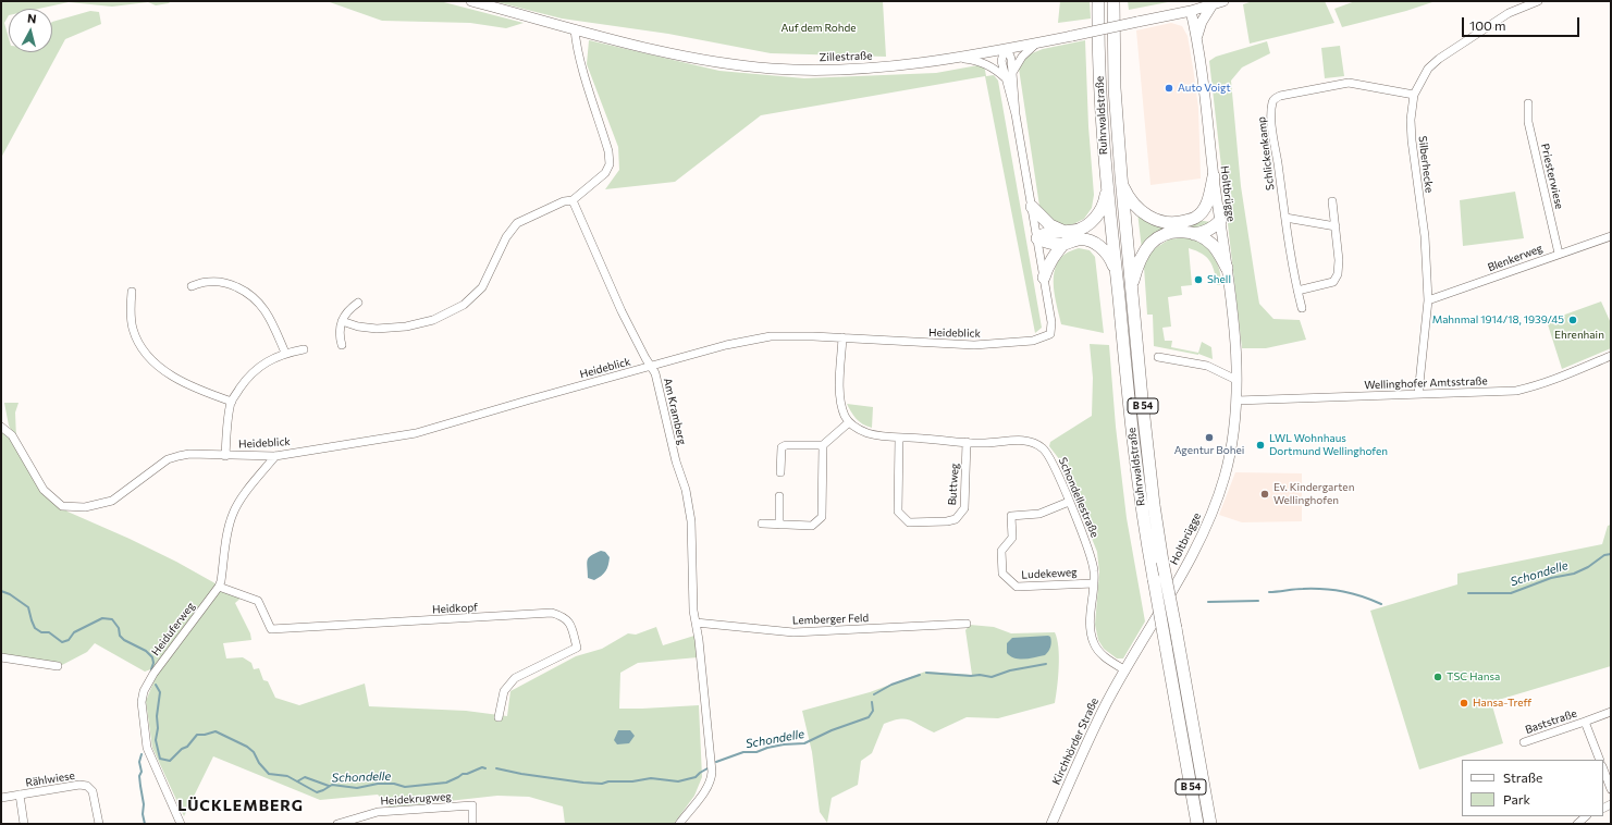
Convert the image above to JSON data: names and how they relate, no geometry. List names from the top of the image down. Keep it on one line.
{"streets":{"highway":["Ruhrwaldstraße","B 54"],"main road":["Zillestraße","Holtbrügge","Kirchhörder Straße"],"street":["Schlickenkamp","Silberhecke","Priesterwiese","Blenkerweg","Heideblick","Wellinghofer Amtsstraße","Am Kramberg","Buttweg","Schondellestraße","Ludekeweg","Heidkopf","Lemberger Feld","Heiduferweg","Baststraße","Rählwiese","Heidekrugweg"]},"crossings":[["Zillestraße","Holtbrügge"],["Zillestraße","Heideblick"],["Schlickenkamp","Silberhecke"],["Silberhecke","Blenkerweg"],["Silberhecke","Wellinghofer Amtsstraße"],["Priesterwiese","Blenkerweg"],["Holtbrügge","Wellinghofer Amtsstraße"],["Holtbrügge","Schondellestraße"],["Holtbrügge","Kirchhörder Straße"],["Heideblick","Am Kramberg"],["Heideblick","Heiduferweg"],["Am Kramberg","Lemberger Feld"],["Buttweg","Schondellestraße"],["Schondellestraße","Ludekeweg"],["Schondellestraße","Kirchhörder Straße"],["Heidkopf","Heiduferweg"]],"districts":["LÜCKLEMBERG"],"water":["Schondelle"],"parks":["Auf dem Rohde","Ehrenhain"],"places":["Auto Voigt","Shell","Mahnmal 1914/18, 1939/45","Agentur Bohei","LWL Wohnhaus Dortmund Wellinghofen","Ev. Kindergarten Wellinghofen","TSC Hansa","Hansa-Treff"],"legend":["Straße","Park"],"scale_bar":"100 m","north":"top"}
